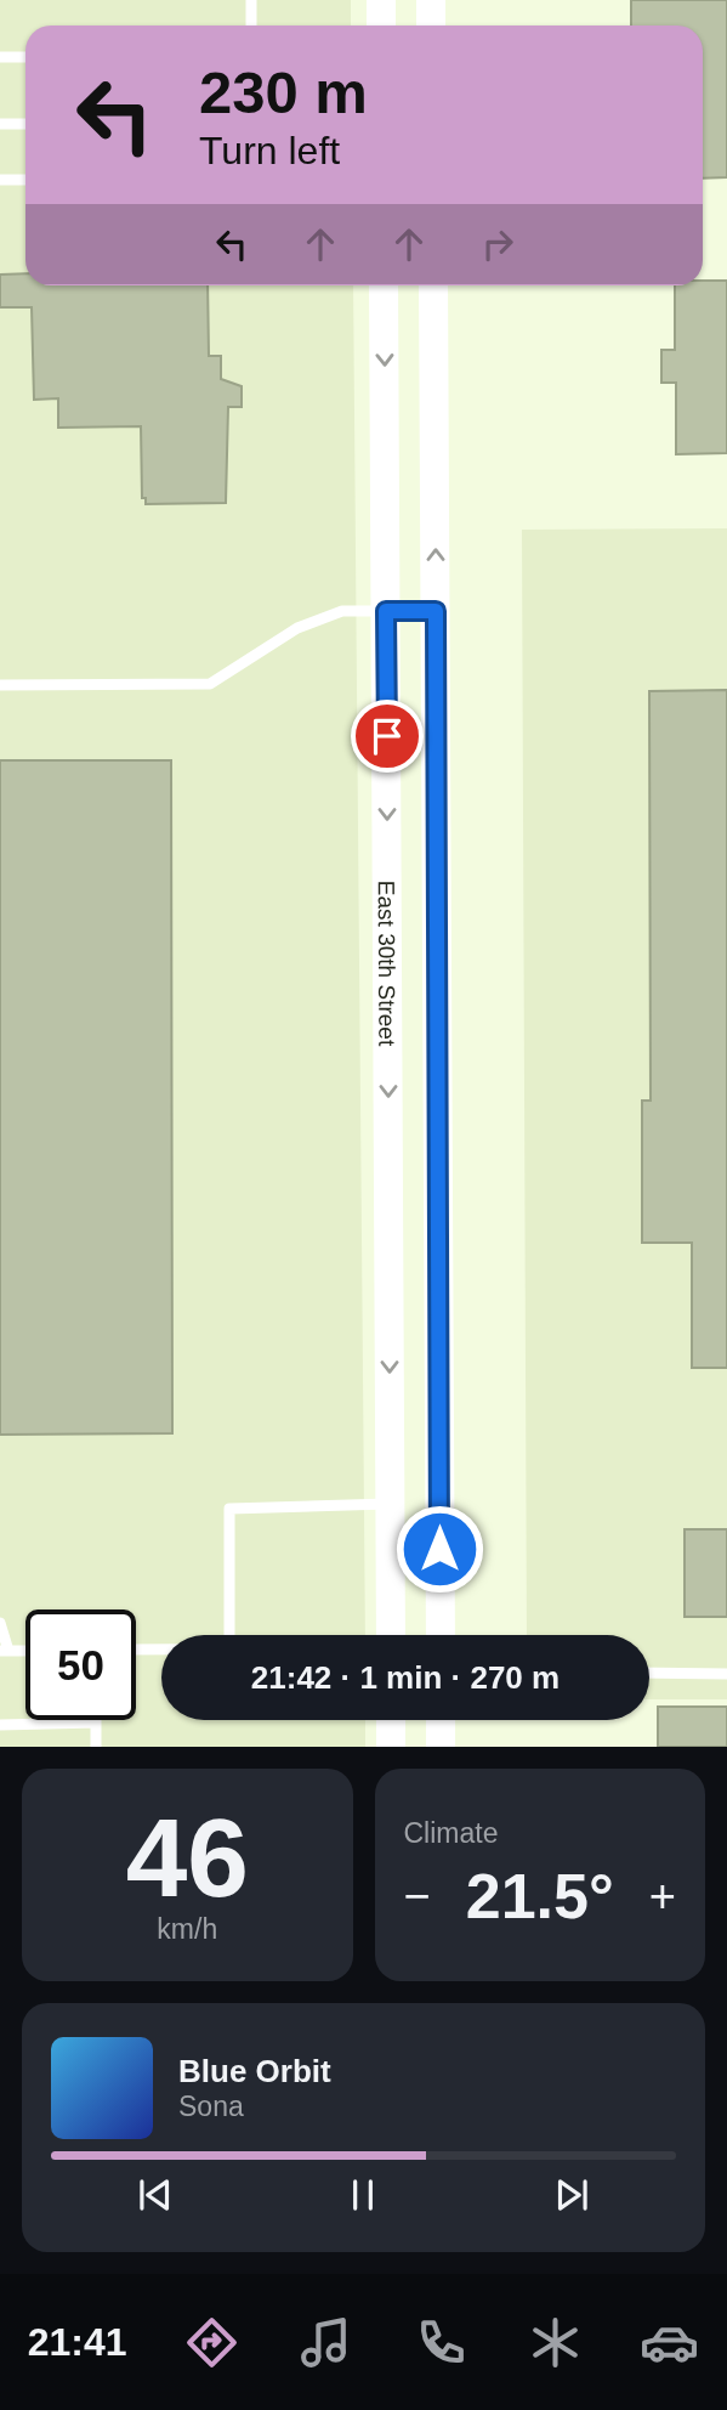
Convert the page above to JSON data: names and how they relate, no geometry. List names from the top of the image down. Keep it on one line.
{"streets":{"main road":["East 30th Street"]},"page":{"turn":["230 m","Turn left"],"limit":"50","trip":"21:42 · 1 min · 270 m","tile":[["46","km/h"],"Climate"],"heat":["−","21.5°","+"],"song":["Blue Orbit","Sona"],"tabs":"21:41"}}
